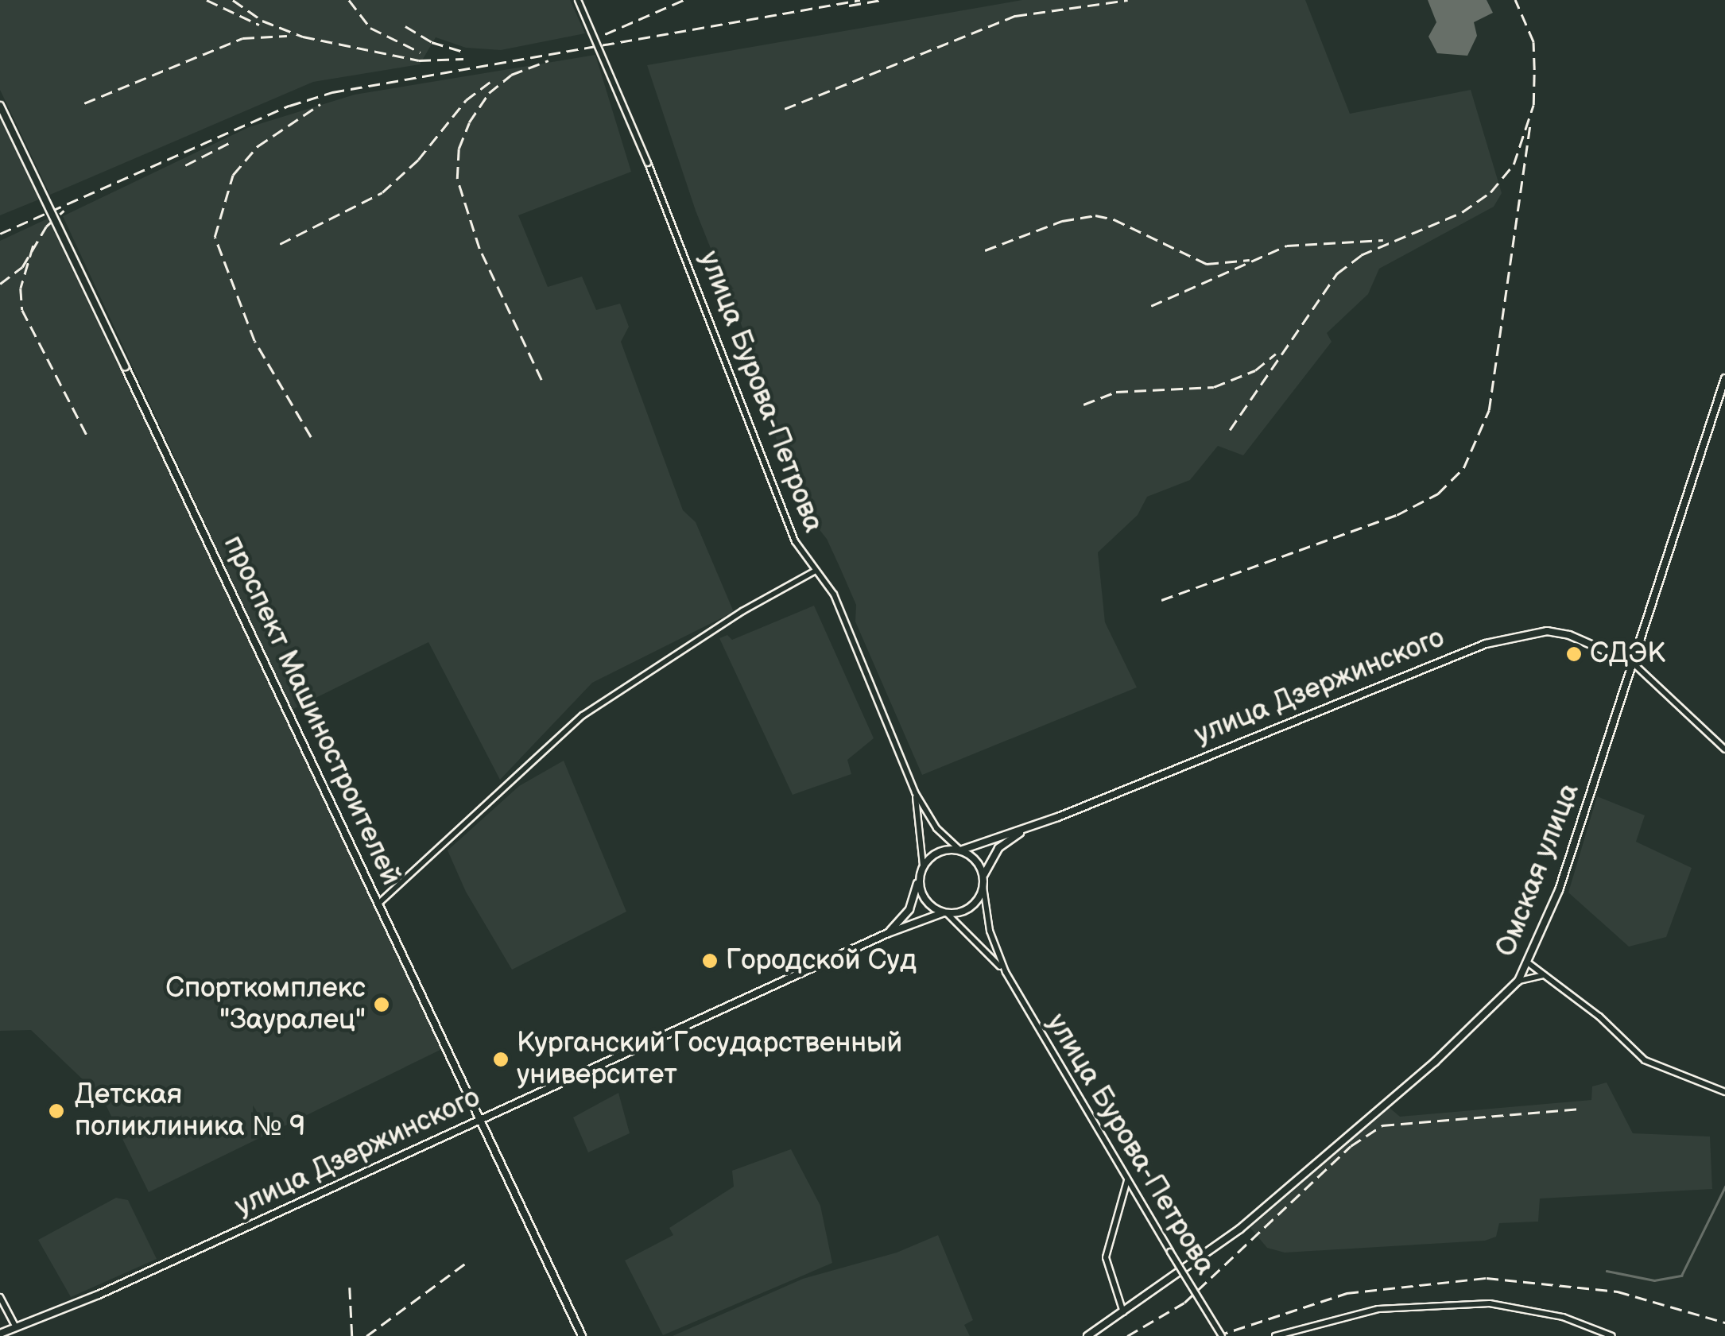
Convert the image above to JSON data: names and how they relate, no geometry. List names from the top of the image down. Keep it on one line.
{"streets":{"main road":["улица Бурова-Петрова","улица Дзержинского","проспект Машиностроителей","Омская улица"]},"crossings":[["улица Бурова-Петрова","улица Дзержинского"],["улица Дзержинского","проспект Машиностроителей"],["улица Дзержинского","Омская улица"]],"places":["СДЭК","Городской Суд","Спорткомплекс \"Зауралец\"","Курганский Государственный университет","Детская поликлиника № 9"]}
